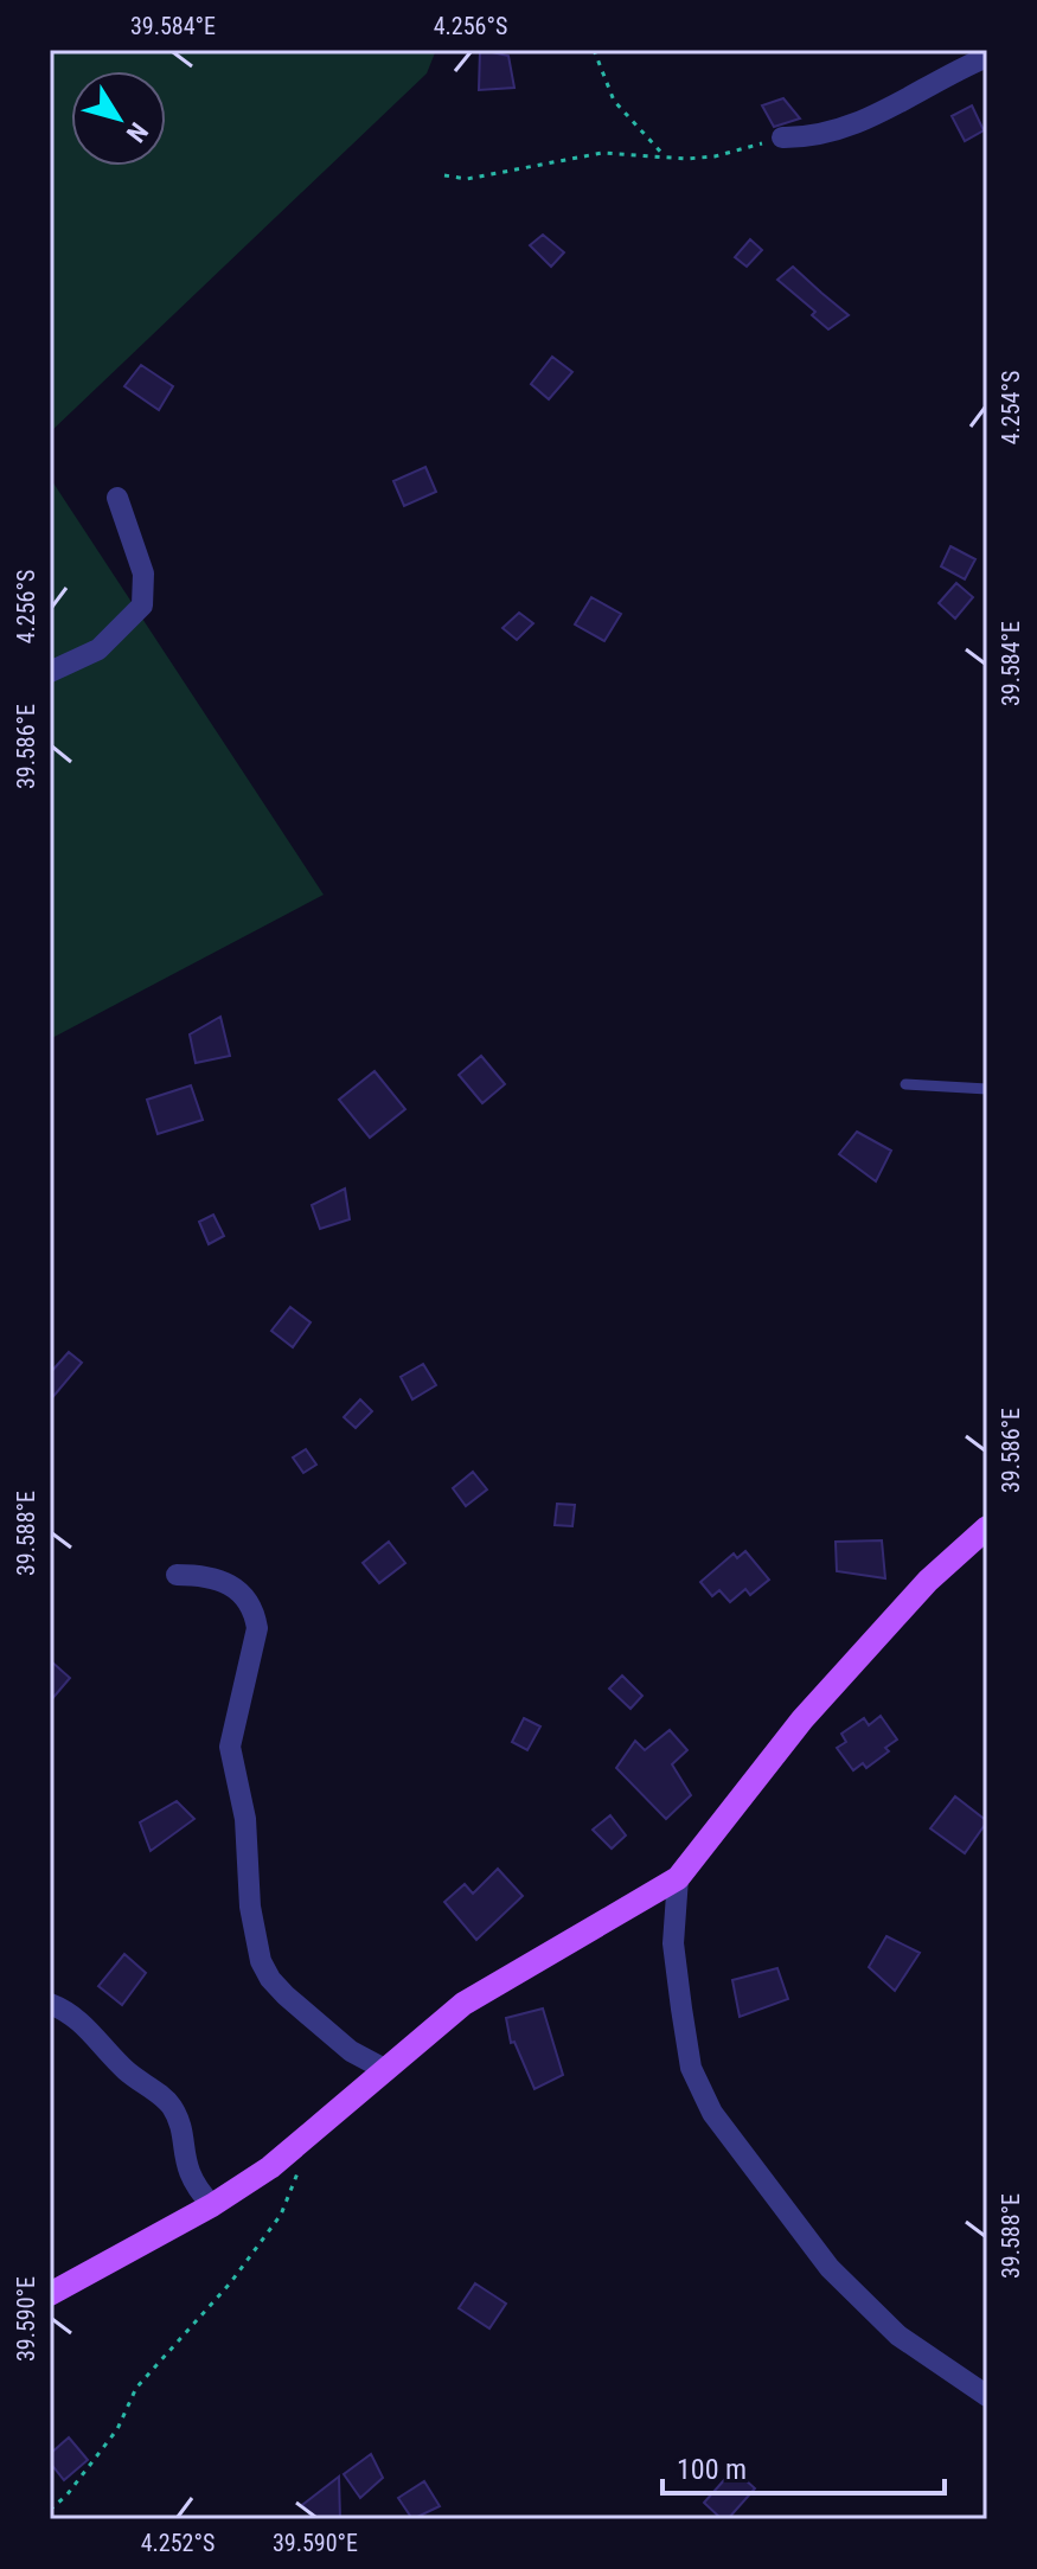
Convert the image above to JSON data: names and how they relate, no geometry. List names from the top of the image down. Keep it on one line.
{"scale_bar":"100 m","north":"bottom right","coordinates":["39.584°E","4.256°S","4.254°S","39.586°E","39.588°E","39.590°E","4.252°S"]}
